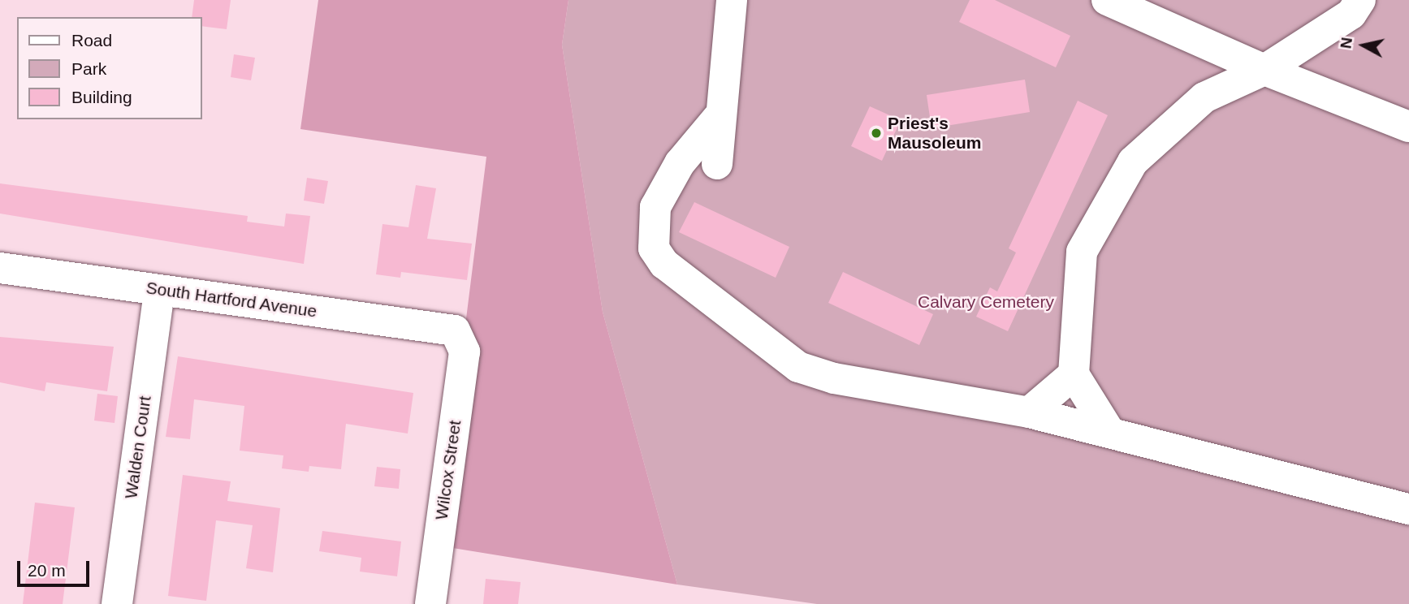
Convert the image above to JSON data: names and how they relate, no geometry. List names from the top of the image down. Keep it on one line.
{"streets":{"street":["South Hartford Avenue","Walden Court","Wilcox Street"]},"crossings":[["South Hartford Avenue","Walden Court"],["South Hartford Avenue","Wilcox Street"]],"parks":["Calvary Cemetery"],"places":["Priest's Mausoleum"],"legend":["Road","Park","Building"],"scale_bar":"20 m","north":"left"}
